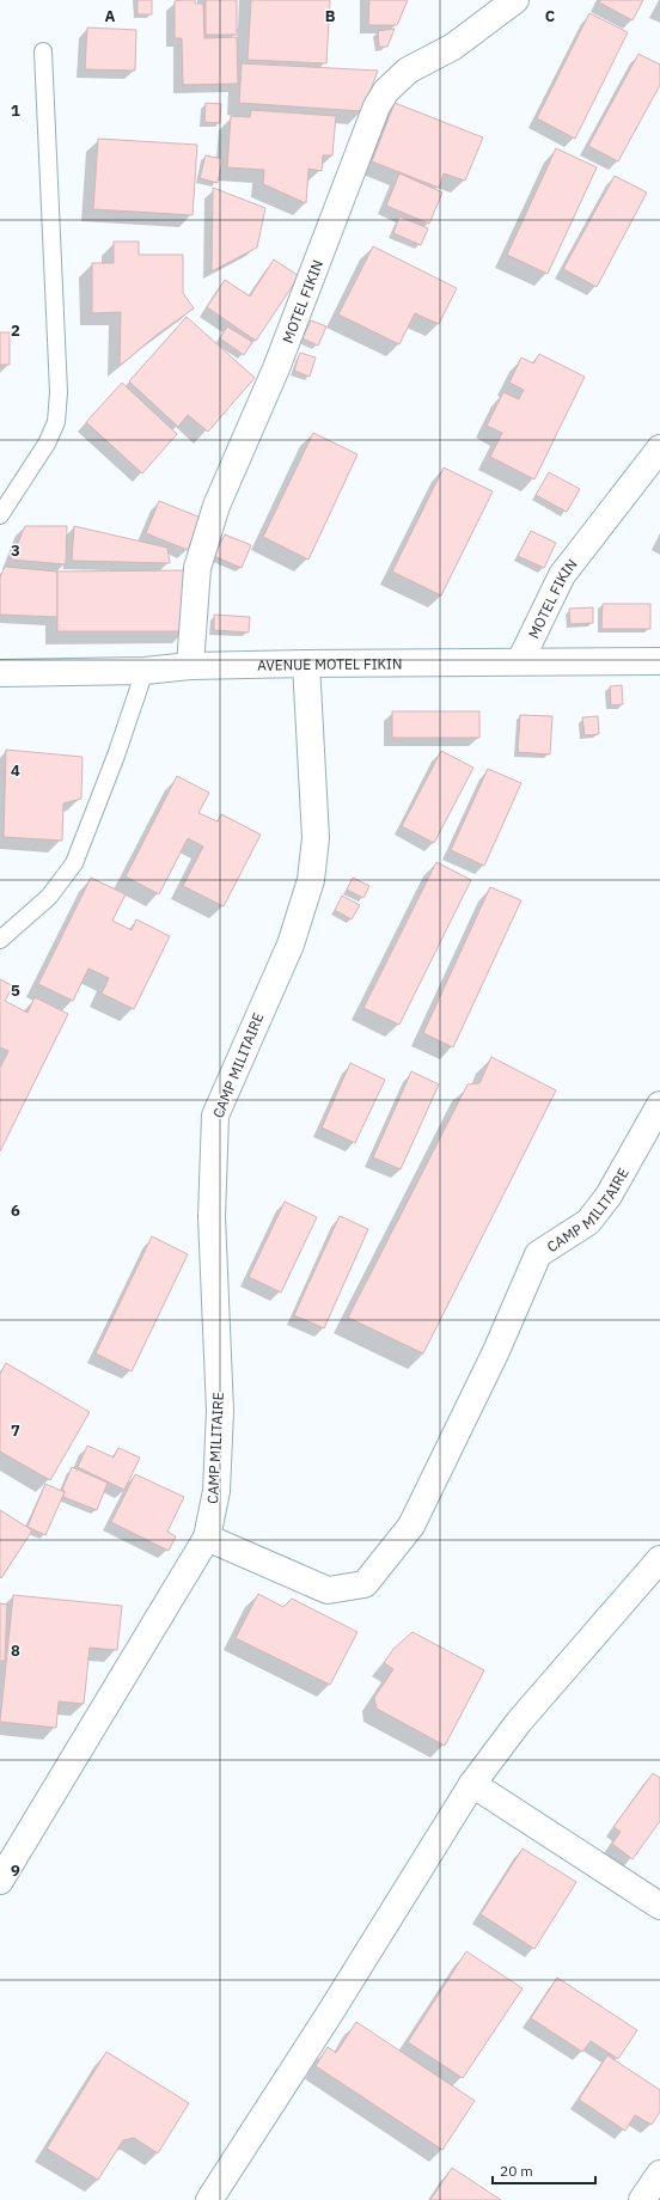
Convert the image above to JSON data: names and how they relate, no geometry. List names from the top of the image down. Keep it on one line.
{"streets":{"street":["MOTEL FIKIN","AVENUE MOTEL FIKIN","CAMP MILITAIRE"]},"crossings":[["MOTEL FIKIN","AVENUE MOTEL FIKIN"],["AVENUE MOTEL FIKIN","CAMP MILITAIRE"]],"scale_bar":"20 m","grid":{"columns":["A","B","C"],"rows":["1","2","3","4","5","6","7","8","9"]}}
